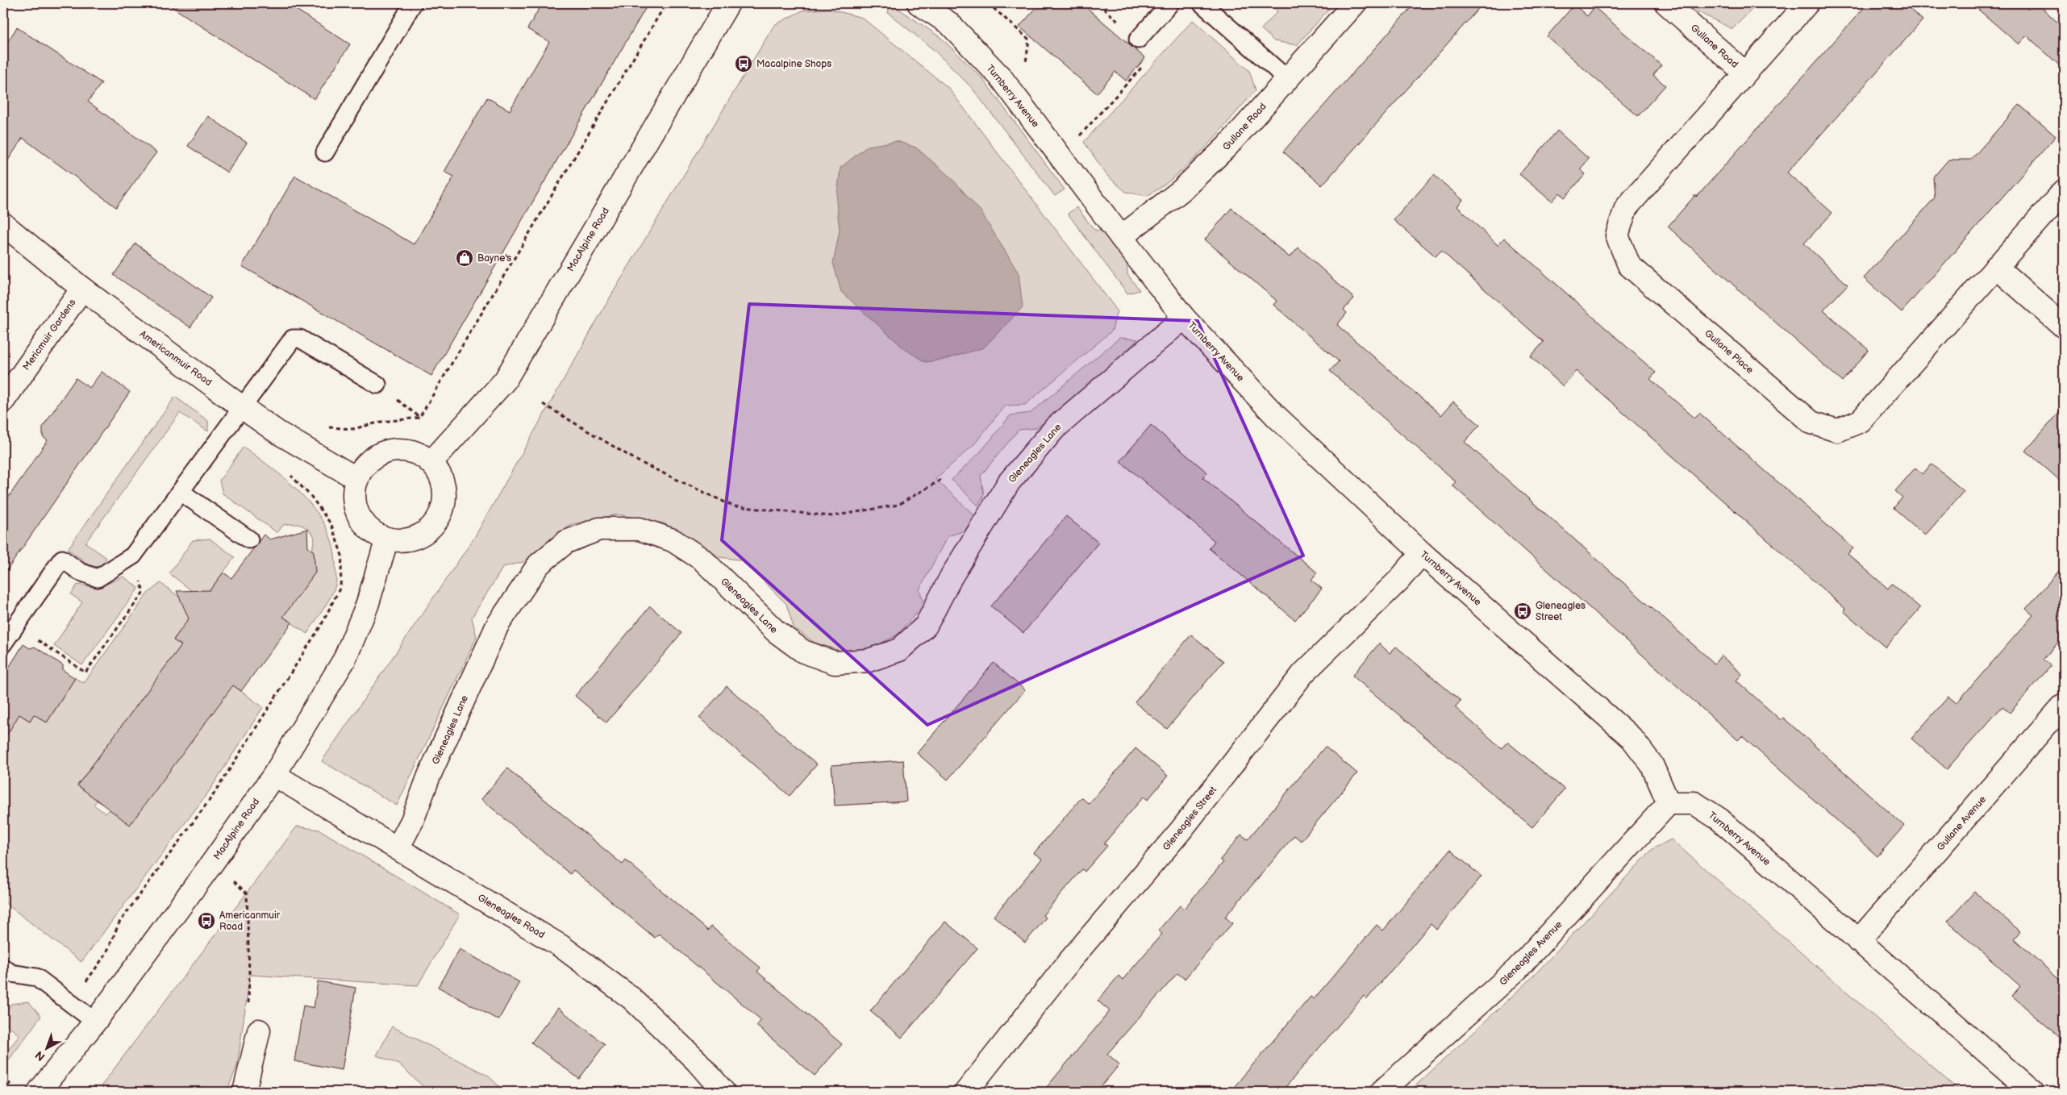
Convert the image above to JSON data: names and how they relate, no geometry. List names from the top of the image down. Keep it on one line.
{"streets":{"street":["Gullane Road","Turnberry Avenue","MacAlpine Road","Mericmuir Gardens","Gullane Place","Americanmuir Road","Gleneagles Lane","Gleneagles Street","Gullane Avenue","Gleneagles Road","Gleneagles Avenue"]},"crossings":[["Gullane Road","Turnberry Avenue"],["Gullane Road","Gullane Place"],["Turnberry Avenue","Gleneagles Lane"],["Turnberry Avenue","Gleneagles Street"],["Turnberry Avenue","Gullane Avenue"],["Turnberry Avenue","Gleneagles Avenue"],["MacAlpine Road","Americanmuir Road"],["MacAlpine Road","Gleneagles Road"],["Mericmuir Gardens","Americanmuir Road"],["Gleneagles Lane","Gleneagles Road"]],"places":{"bus stop":["Macalpine Shops","Gleneagles Street","Americanmuir Road"],"shop":["Bayne's"]},"north":"bottom left"}
